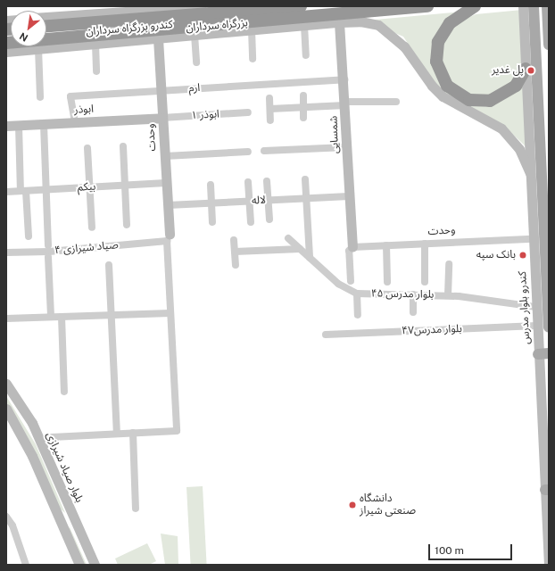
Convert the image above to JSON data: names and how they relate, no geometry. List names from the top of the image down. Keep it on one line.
{"streets":{"highway":["بزرگراه سرداران"],"main road":["کندرو بزرگراه سرداران","ابوذر","شمسایی","وحدت","کندرو بلوار مدرس","بلوار صیاد شیرازی"],"street":["ارم","ابوذر ۱","بیکم","لاله","صیاد شیرازی ۴","۴۵ بلوار مدرس","بلوار مدرس۴۷"]},"crossings":[["بزرگراه سرداران","کندرو بزرگراه سرداران"],["کندرو بزرگراه سرداران","شمسایی"],["کندرو بزرگراه سرداران","وحدت"],["کندرو بزرگراه سرداران","کندرو بلوار مدرس"],["ارم","ابوذر"],["ارم","شمسایی"],["ارم","وحدت"],["ابوذر","ابوذر ۱"],["ابوذر","وحدت"],["ابوذر ۱","وحدت"],["شمسایی","وحدت"],["شمسایی","لاله"],["وحدت","بیکم"],["وحدت","لاله"],["وحدت","صیاد شیرازی ۴"],["وحدت","کندرو بلوار مدرس"],["۴۵ بلوار مدرس","کندرو بلوار مدرس"],["کندرو بلوار مدرس","بلوار مدرس۴۷"]],"places":["پل غدیر","بانک سپه","دانشگاه صنعتی شیراز"],"scale_bar":"100 m","north":"bottom left"}
